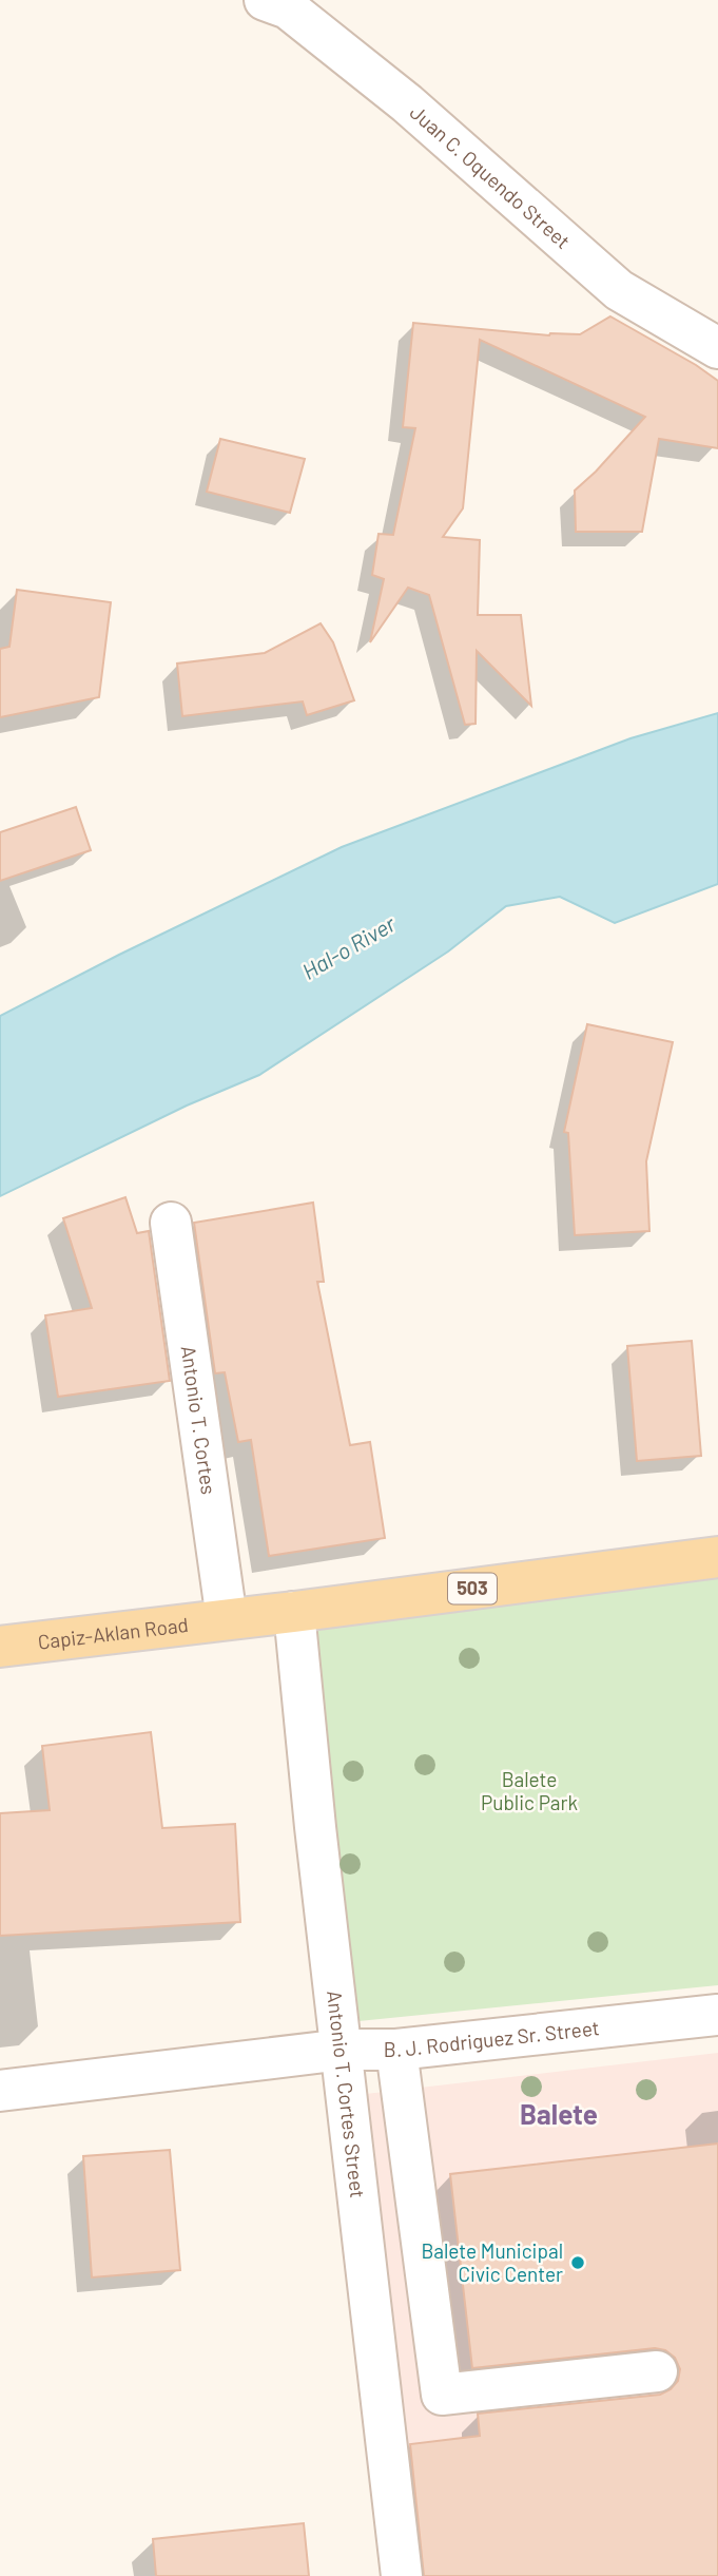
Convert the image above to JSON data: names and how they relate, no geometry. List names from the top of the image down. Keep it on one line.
{"streets":{"main road":["503","Capiz-Aklan Road"],"street":["Juan C. Oquendo Street","Antonio T. Cortes","B. J. Rodriguez Sr. Street","Antonio T. Cortes Street"]},"crossings":[["Antonio T. Cortes","503"],["Antonio T. Cortes","Capiz-Aklan Road"],["503","Capiz-Aklan Road"],["503","Antonio T. Cortes Street"],["B. J. Rodriguez Sr. Street","Antonio T. Cortes Street"]],"districts":["Balete"],"water":["Hal-o River"],"parks":["Balete Public Park"],"places":["Balete Municipal Civic Center"]}
